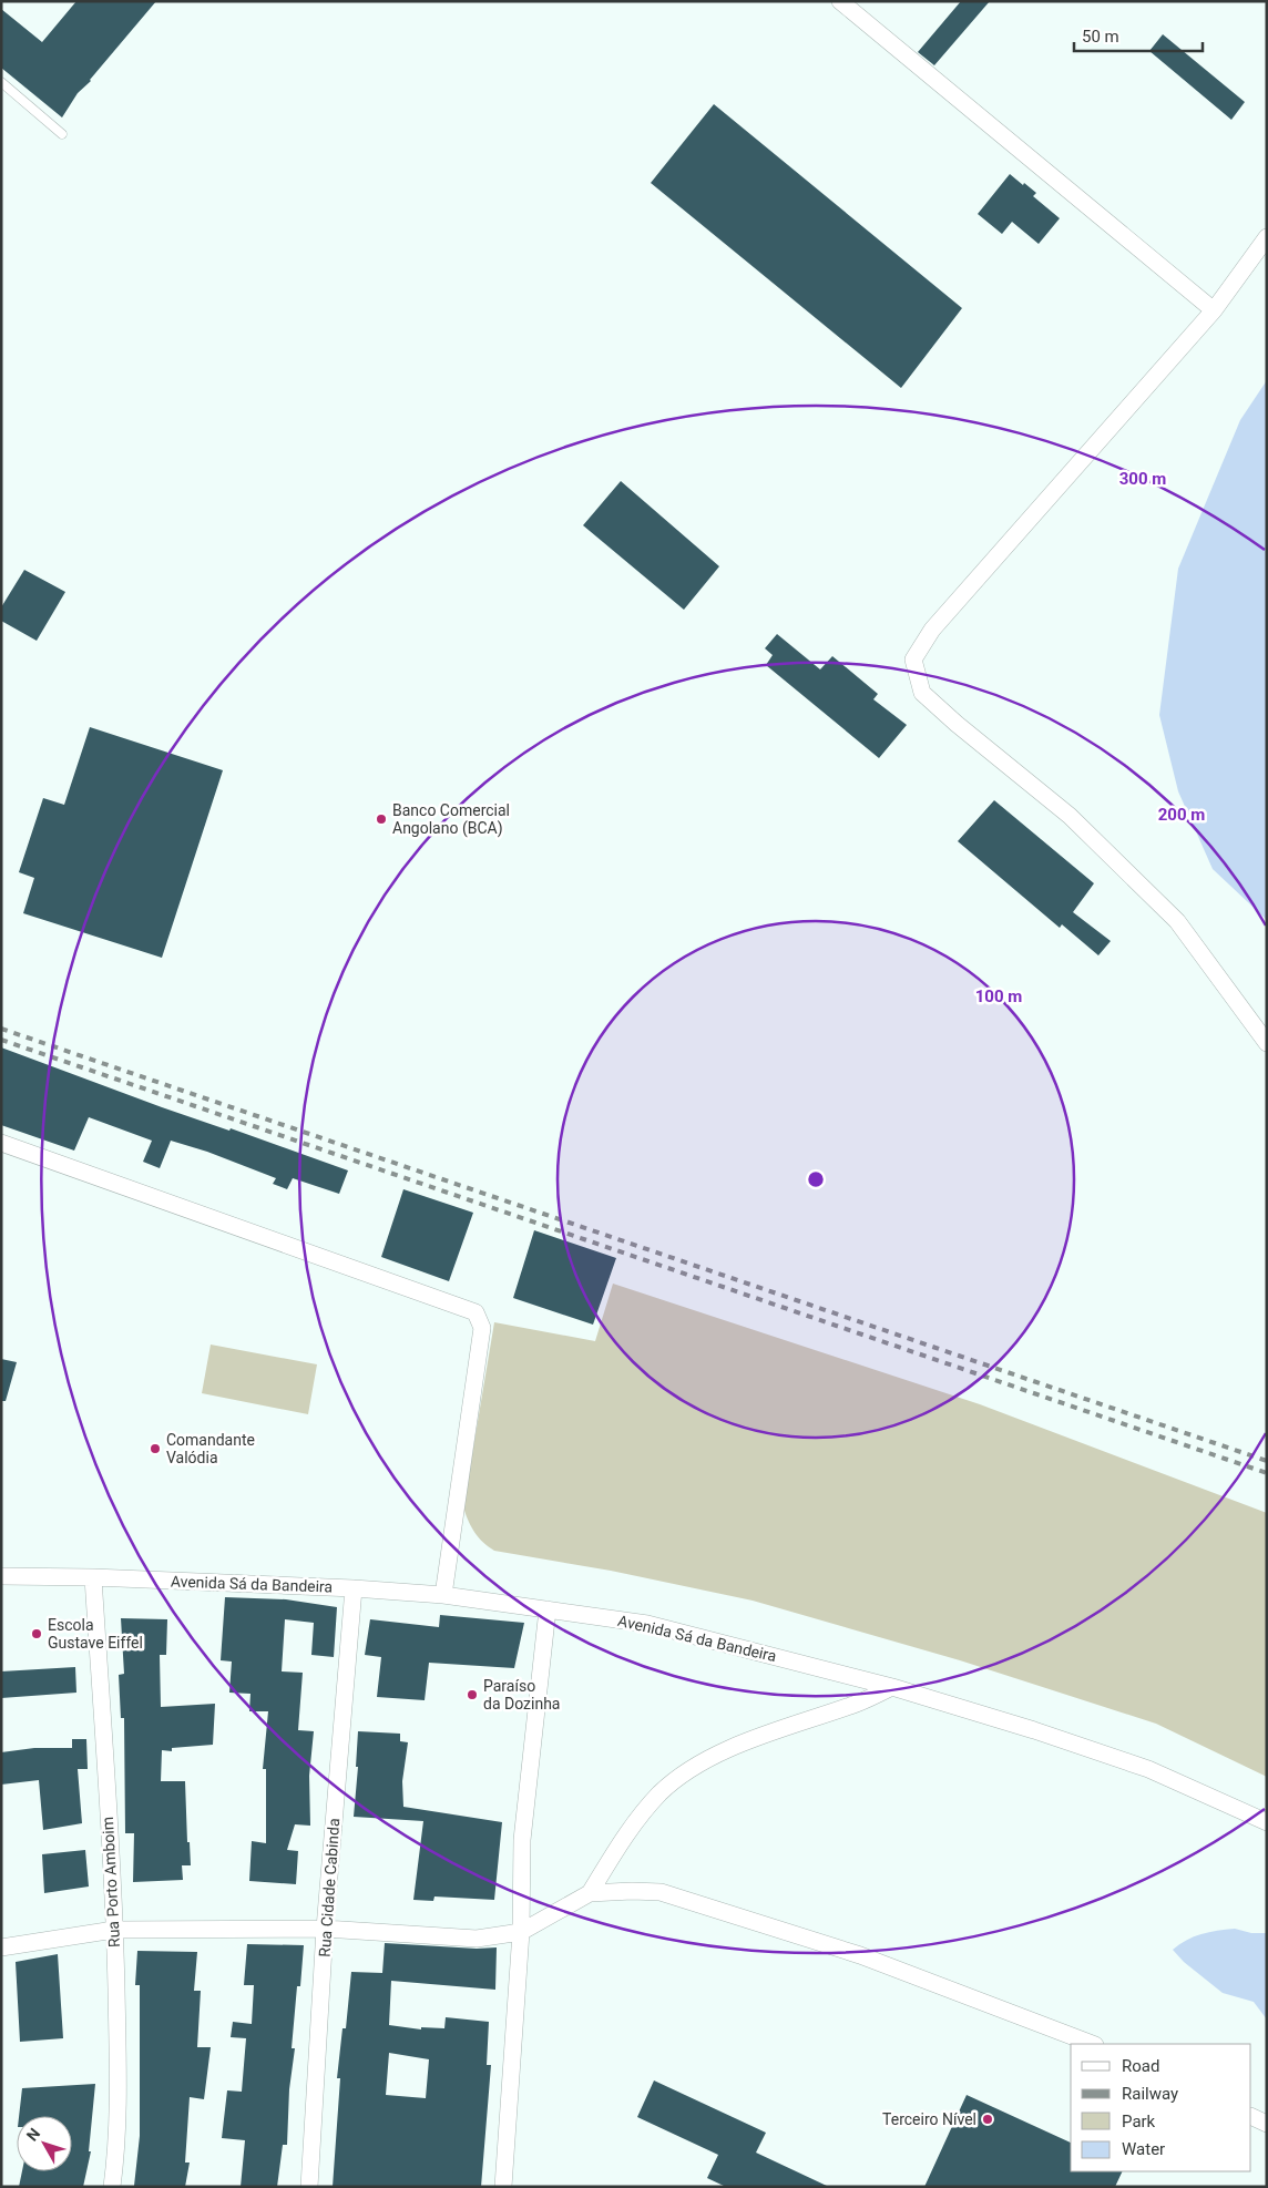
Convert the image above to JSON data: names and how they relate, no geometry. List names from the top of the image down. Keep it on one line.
{"streets":{"street":["Avenida Sá da Bandeira","Rua Porto Amboim","Rua Cidade Cabinda"]},"crossings":[["Avenida Sá da Bandeira","Rua Porto Amboim"],["Avenida Sá da Bandeira","Rua Cidade Cabinda"]],"places":["Banco Comercial Angolano (BCA)","Comandante Valódia","Escola Gustave Eiffel","Paraíso da Dozinha","Terceiro Nível"],"legend":["Road","Railway","Park","Water"],"scale_bar":"50 m","north":"top left","rings":["300 m","200 m","100 m"]}
